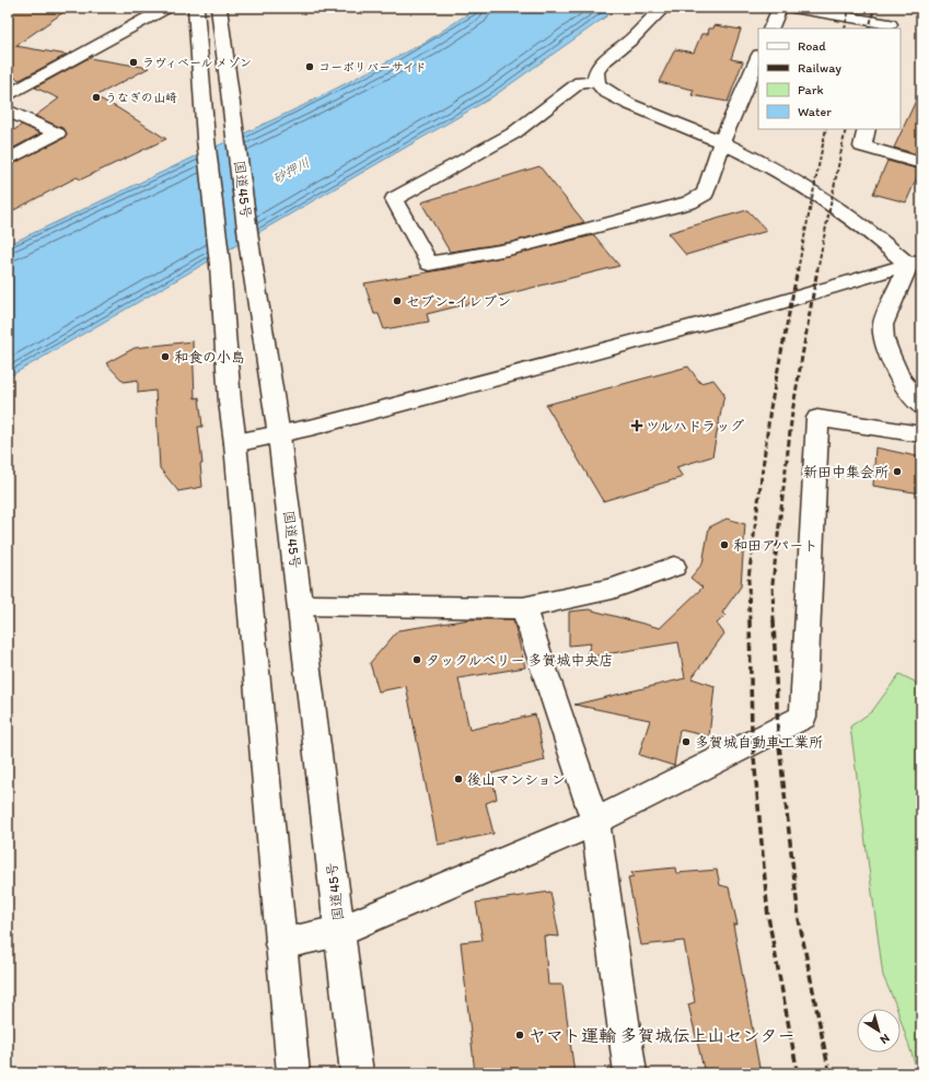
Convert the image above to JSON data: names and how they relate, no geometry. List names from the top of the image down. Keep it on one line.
{"streets":{"main road":["国道45号"]},"water":["砂押川"],"places":{"other":["ラヴィベール メゾン","コーポリバーサイド","うなぎの山崎","セブン-イレブン","和食の小島","新田中集会所","和田アパート","タックルベリー 多賀城中央店","多賀城自動車工業所","後山マンション","ヤマト運輸 多賀城伝上山センター"],"health":["ツルハドラッグ"]},"legend":["Road","Railway","Park","Water"],"north":"bottom right"}
